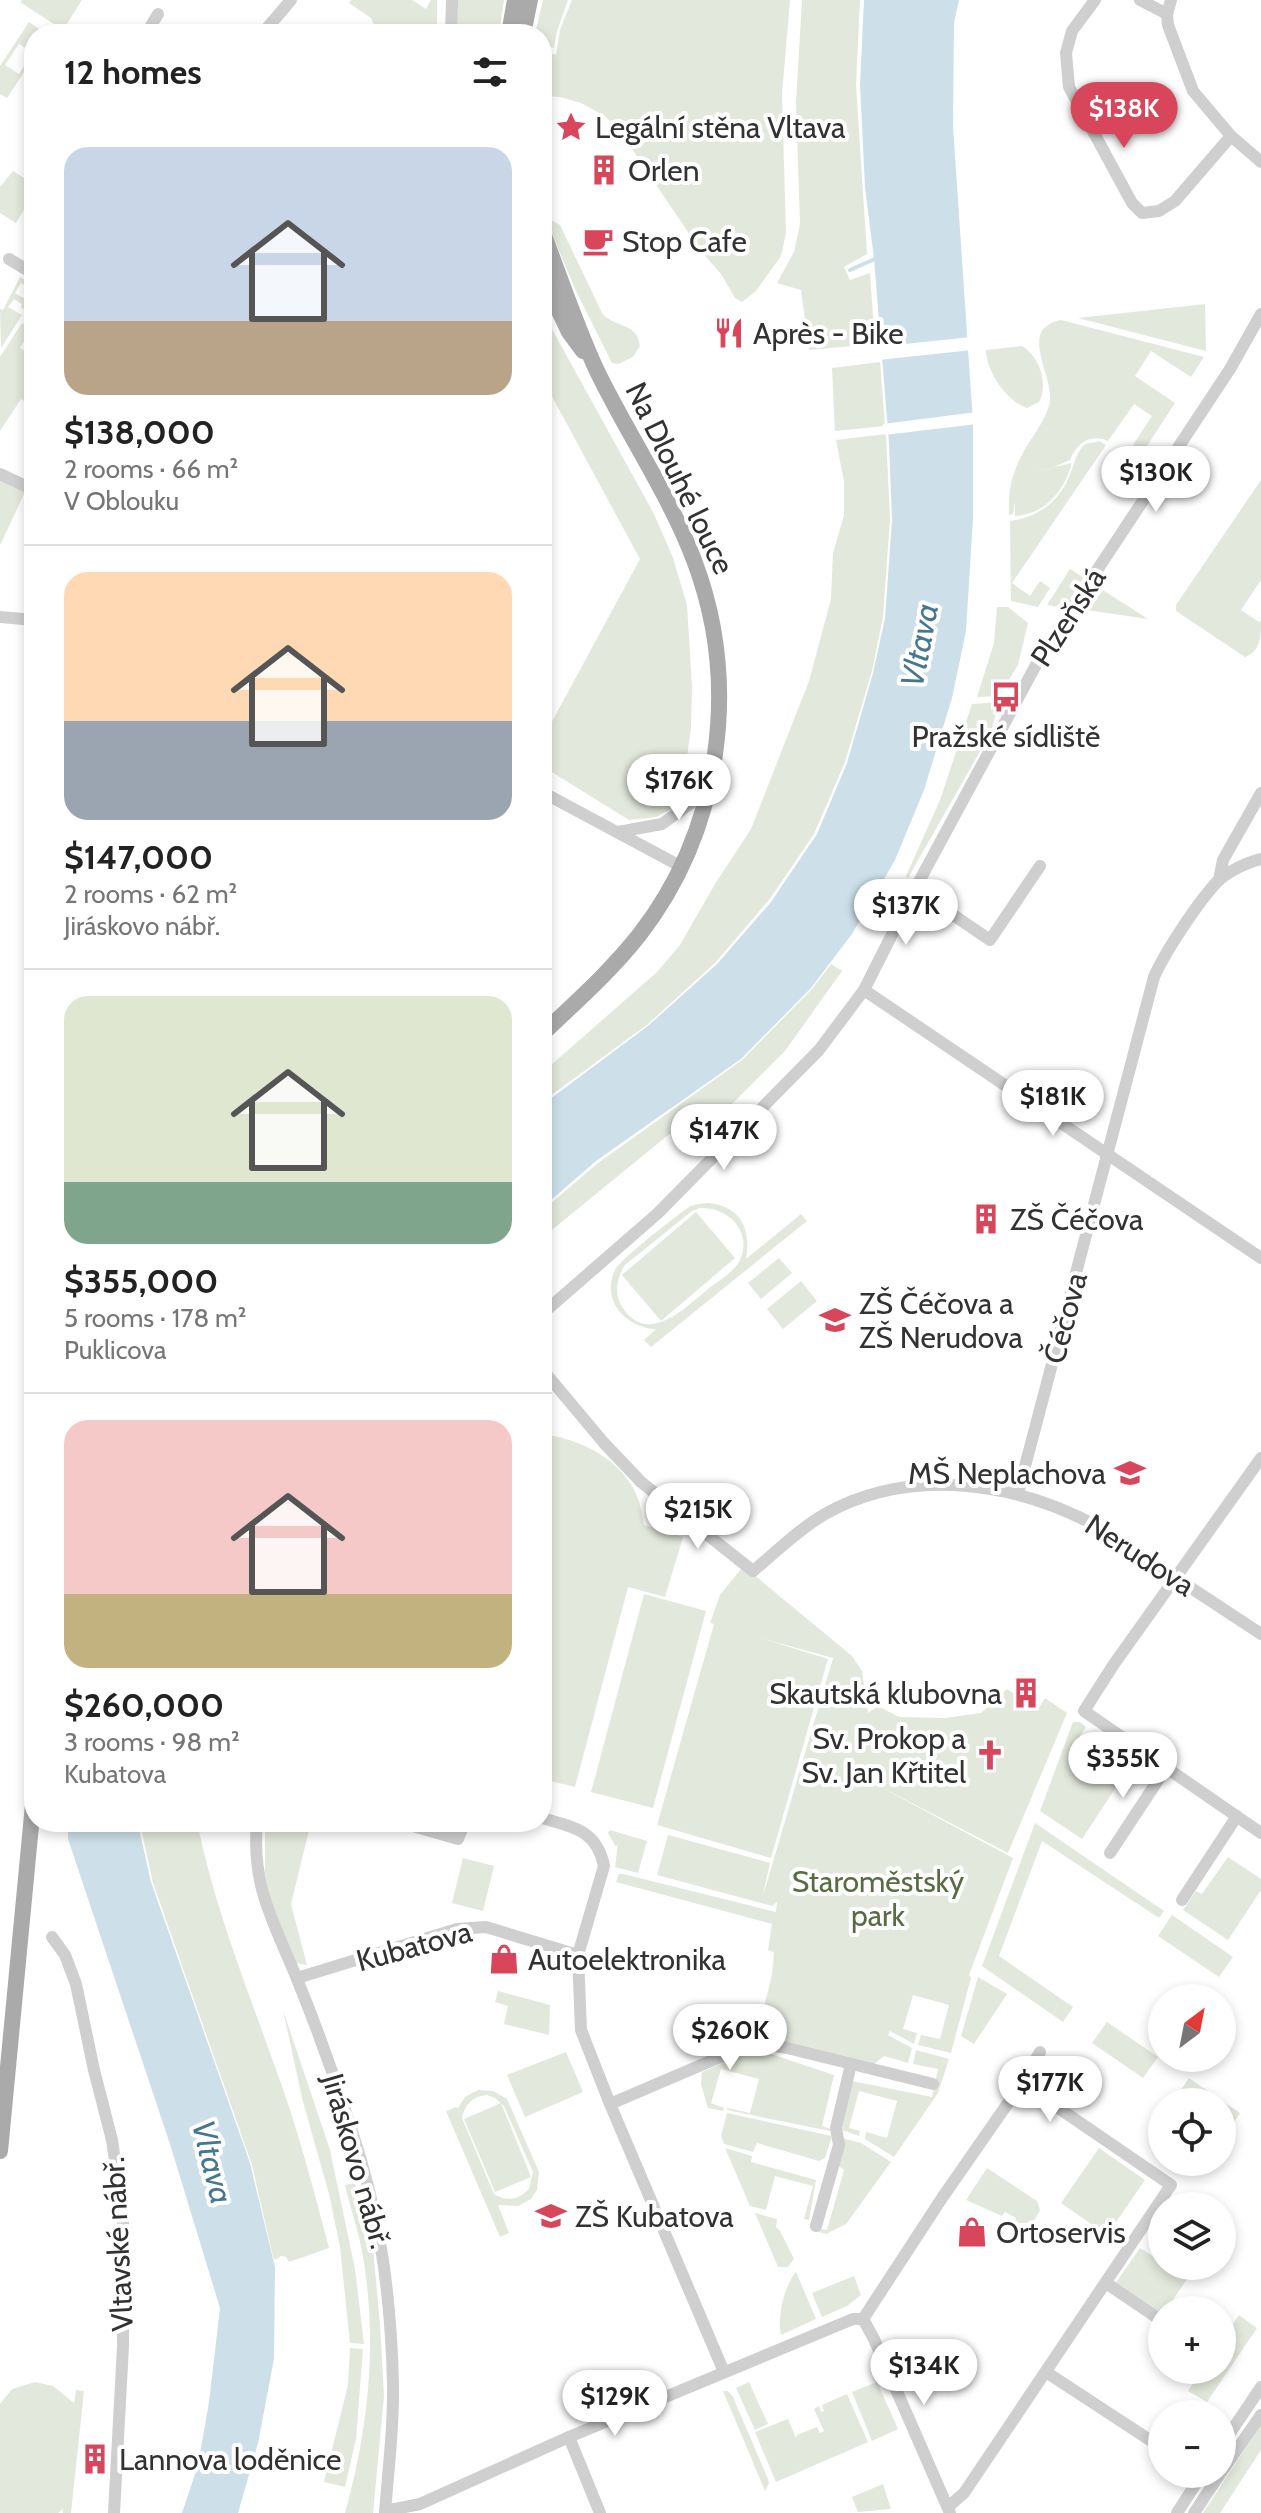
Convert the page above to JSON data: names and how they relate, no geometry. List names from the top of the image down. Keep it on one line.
{"streets":{"main road":["Na Dlouhé louce"],"street":["Plzeňská","Čéčova","Nerudova","Kubatova","Jiráskovo nábř.","Vltavské nábř."]},"crossings":[["Čéčova","Nerudova"],["Kubatova","Jiráskovo nábř."]],"water":["Vltava"],"parks":["Staroměstský park"],"places":{"place":["Legální stěna Vltava"],"building":["Orlen","ZŠ Čéčova","Skautská klubovna","Lannova loděnice"],"cafe":["Stop Cafe"],"restaurant":["Après - Bike"],"bus stop":["Pražské sídliště"],"school or university":["ZŠ Čéčova a ZŠ Nerudova","MŠ Neplachova","ZŠ Kubatova"],"church":["Sv. Prokop a Sv. Jan Křtitel"],"shop":["Autoelektronika","Ortoservis"]},"north":"top right","page":{"heading":"12 homes","price":["$138K","$130K","$176K","$137K","$181K","$147K","$215K","$355K","$260K","$177K","$134K","$129K"],"list":[{"name":"$138,000","note":"2 rooms · 66 m² · V Oblouku"},{"name":"$147,000","note":"2 rooms · 62 m² · Jiráskovo nábř."},{"name":"$355,000","note":"5 rooms · 178 m² · Puklicova"},{"name":"$260,000","note":"3 rooms · 98 m² · Kubatova"}],"map_buttons":["+","−"]}}
